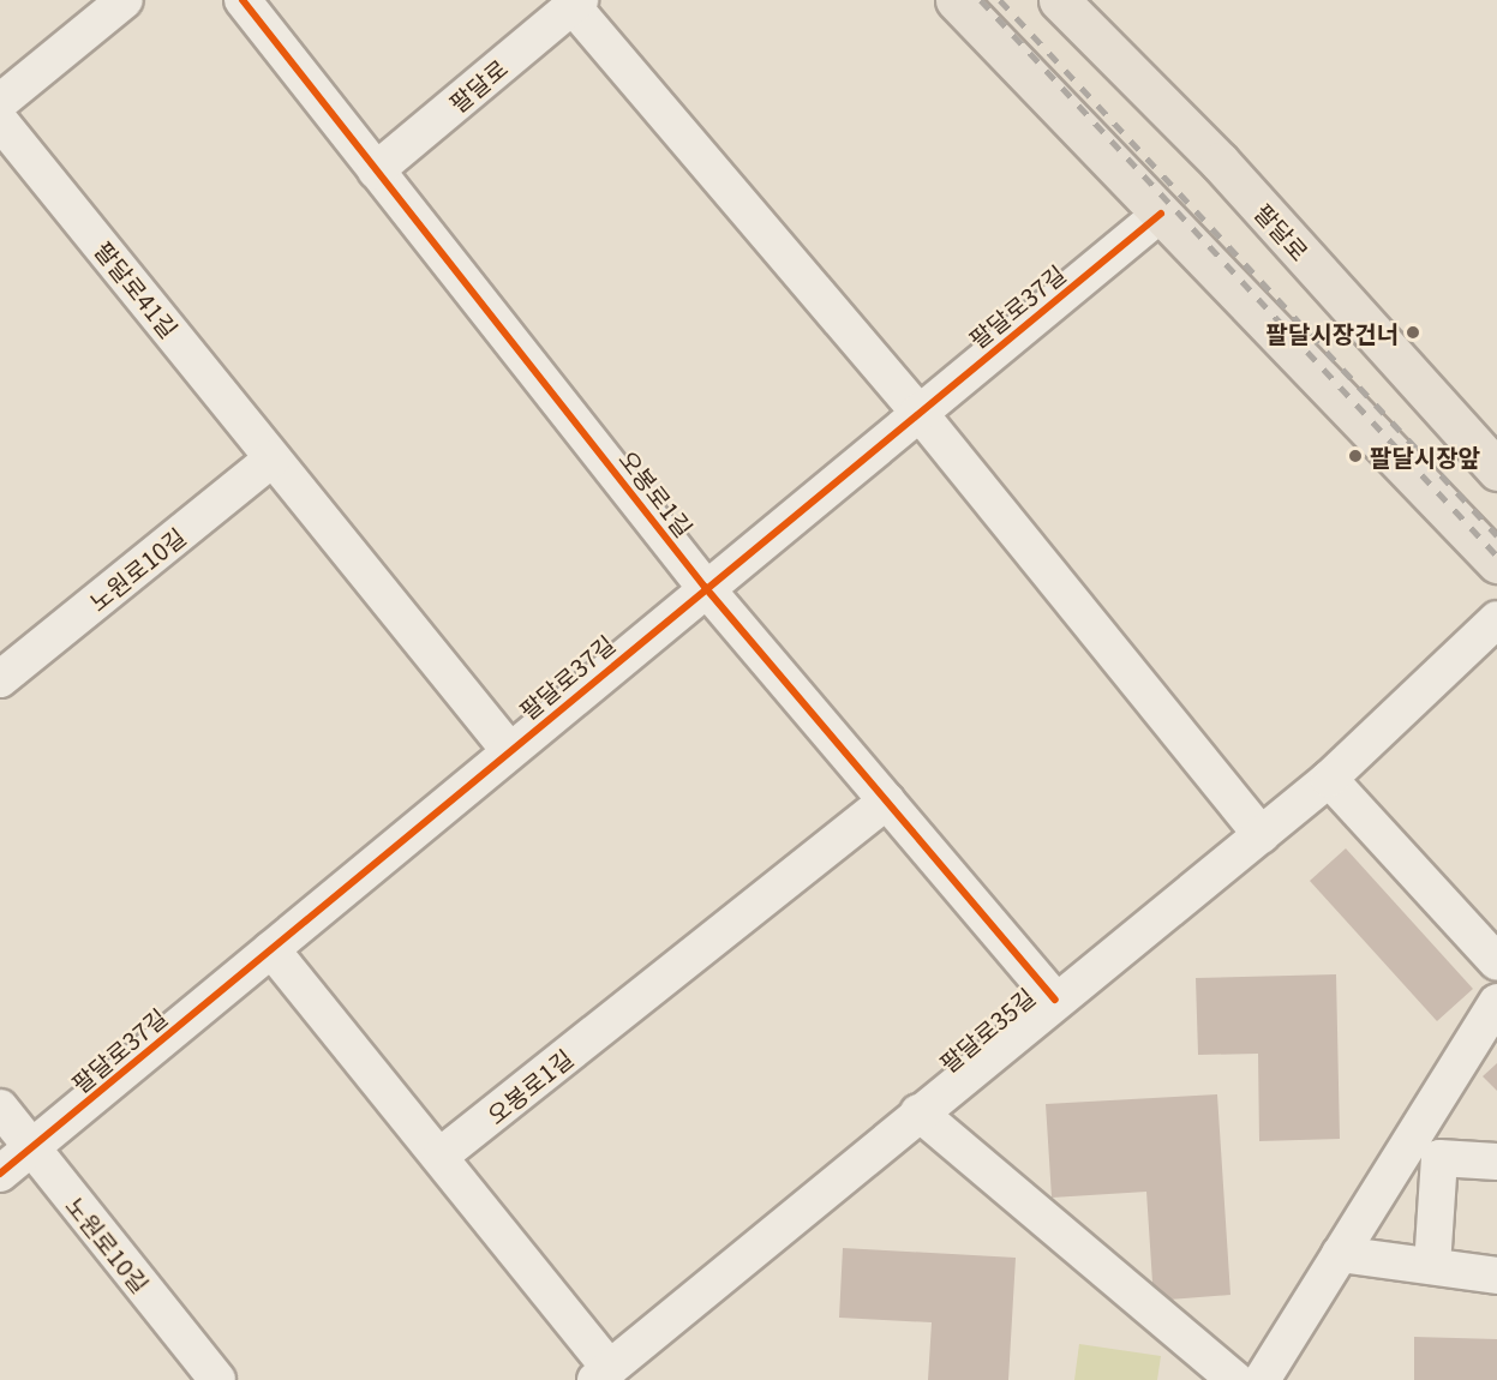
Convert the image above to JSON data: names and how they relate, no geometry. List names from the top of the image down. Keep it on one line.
{"streets":{"main road":["팔달로"],"street":["팔달로41길","팔달로37길","오봉로1길","노원로10길","팔달로35길"]},"crossings":[["팔달로","오봉로1길"],["팔달로41길","팔달로37길"],["팔달로41길","노원로10길"],["팔달로37길","오봉로1길"],["팔달로37길","노원로10길"],["오봉로1길","팔달로35길"]],"places":["팔달시장건너","팔달시장앞"]}
